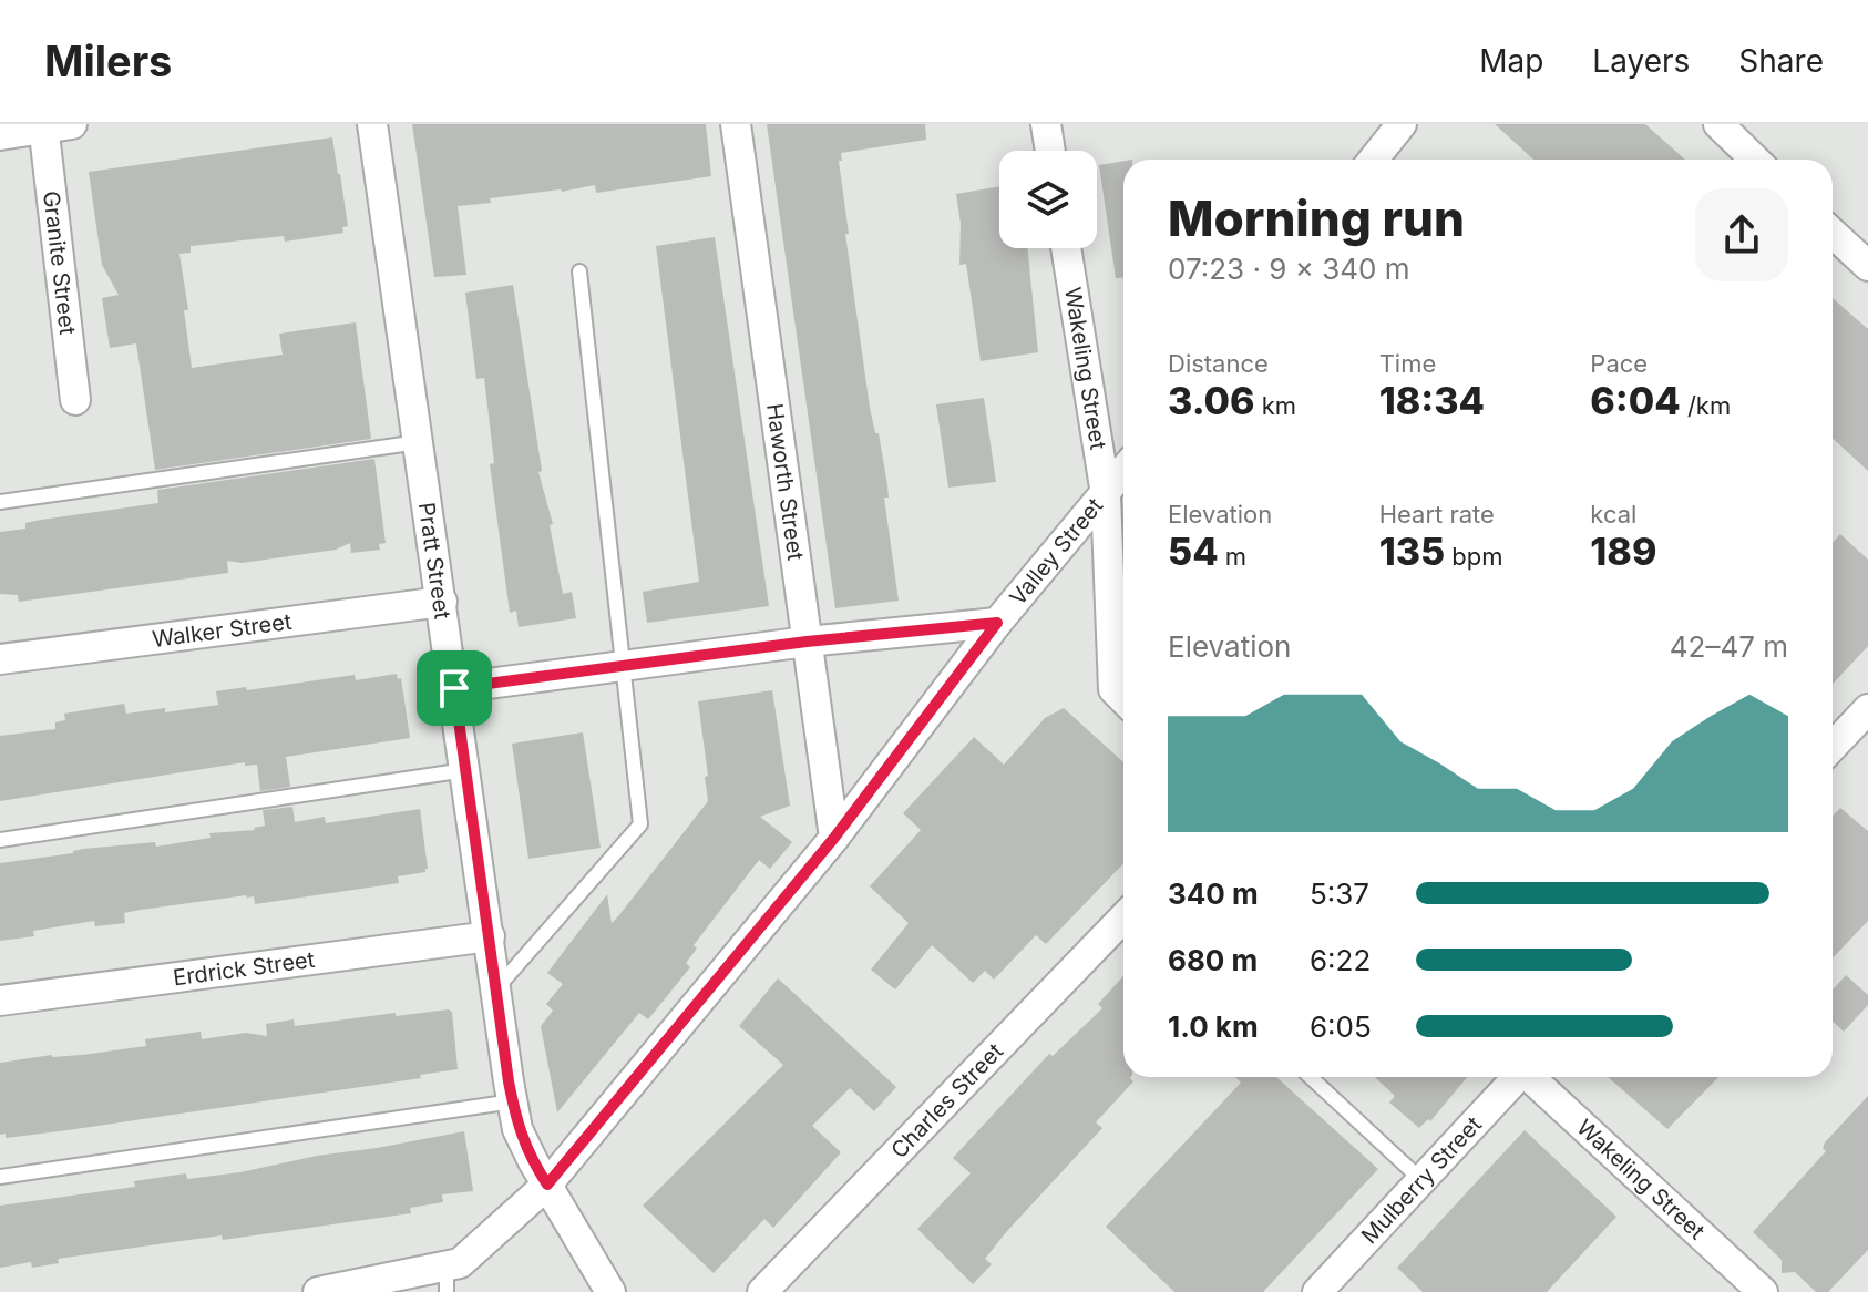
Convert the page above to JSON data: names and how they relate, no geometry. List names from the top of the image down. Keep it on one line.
{"streets":{"street":["Granite Street","Wakeling Street","Haworth Street","Valley Street","Pratt Street","Walker Street","Erdrick Street","Charles Street","Mulberry Street"]},"crossings":[["Wakeling Street","Valley Street"],["Haworth Street","Valley Street"],["Valley Street","Pratt Street"],["Pratt Street","Walker Street"],["Pratt Street","Erdrick Street"]],"page":{"header":"Milers","nav":["Map","Layers","Share"],"heading":["Morning run","07:23 · 9 × 340 m"],"stats":[["Distance","3.06 km"],["Time","18:34"],["Pace","6:04 /km"],["Elevation","54 m"],["Heart rate","135 bpm"],["kcal","189"]],"chart":["Elevation","42–47 m"],"list":[{"name":"340 m","note":"5:37"},{"name":"680 m","note":"6:22"},{"name":"1.0 km","note":"6:05"}]}}
